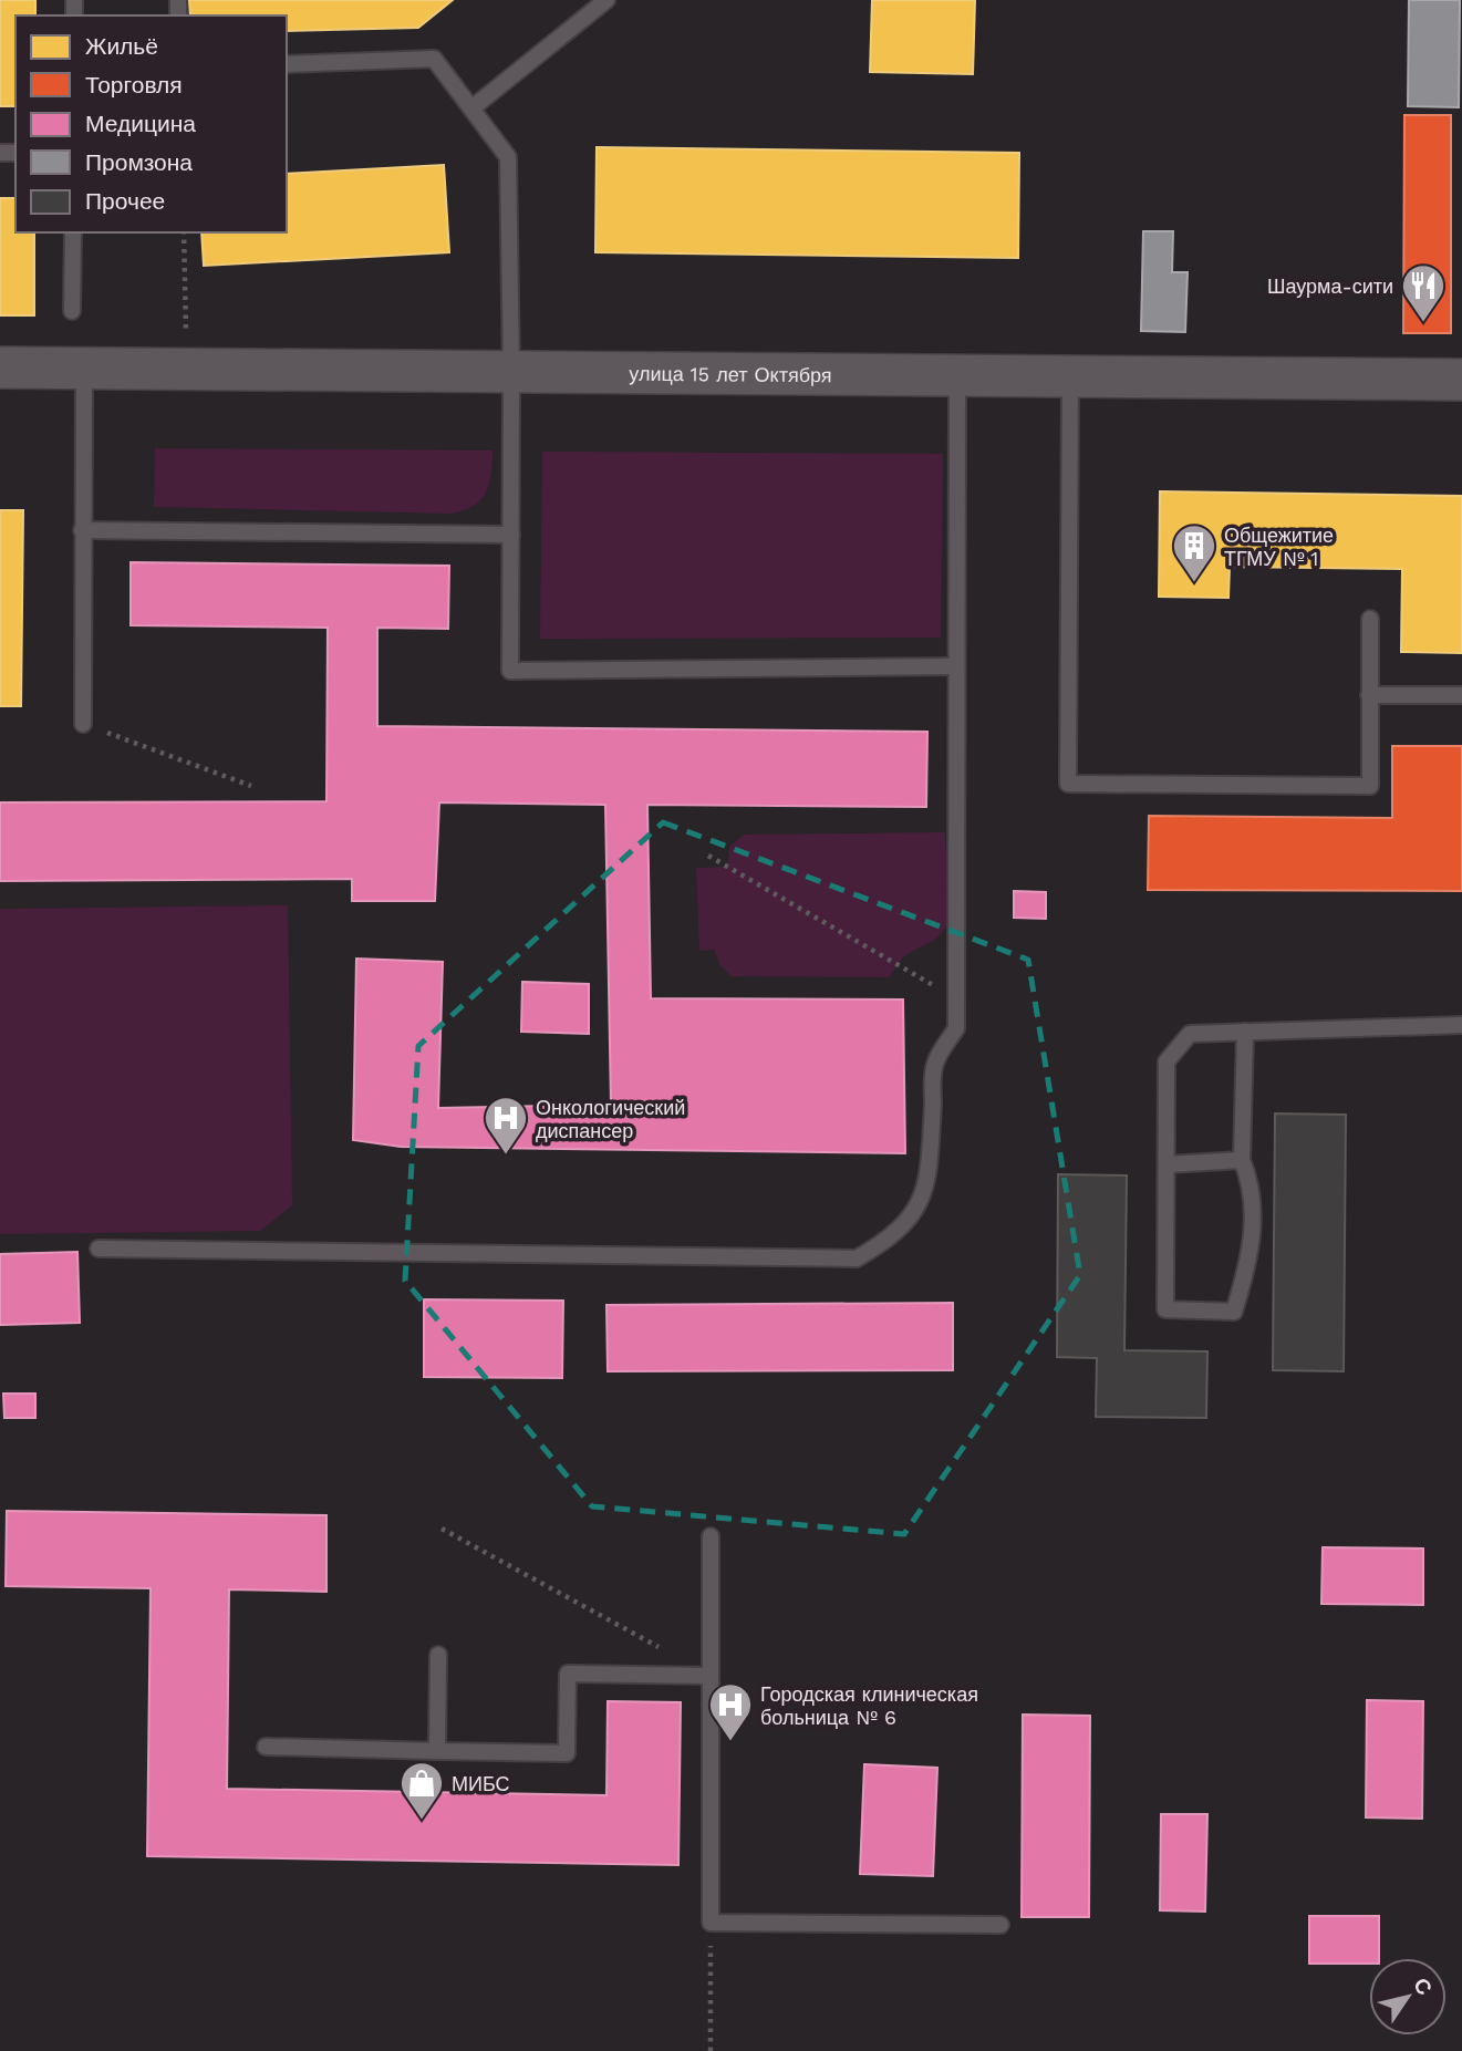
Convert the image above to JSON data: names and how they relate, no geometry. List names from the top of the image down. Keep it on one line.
{"streets":{"street":["улица 15 лет Октября"]},"places":{"restaurant":["Шаурма-сити"],"building":["Общежитие ТГМУ № 1"],"hospital":["Онкологический диспансер","Городская клиническая больница № 6"],"shop":["МИБС"]},"legend":["Жильё","Торговля","Медицина","Промзона","Прочее"],"north":"top right"}
